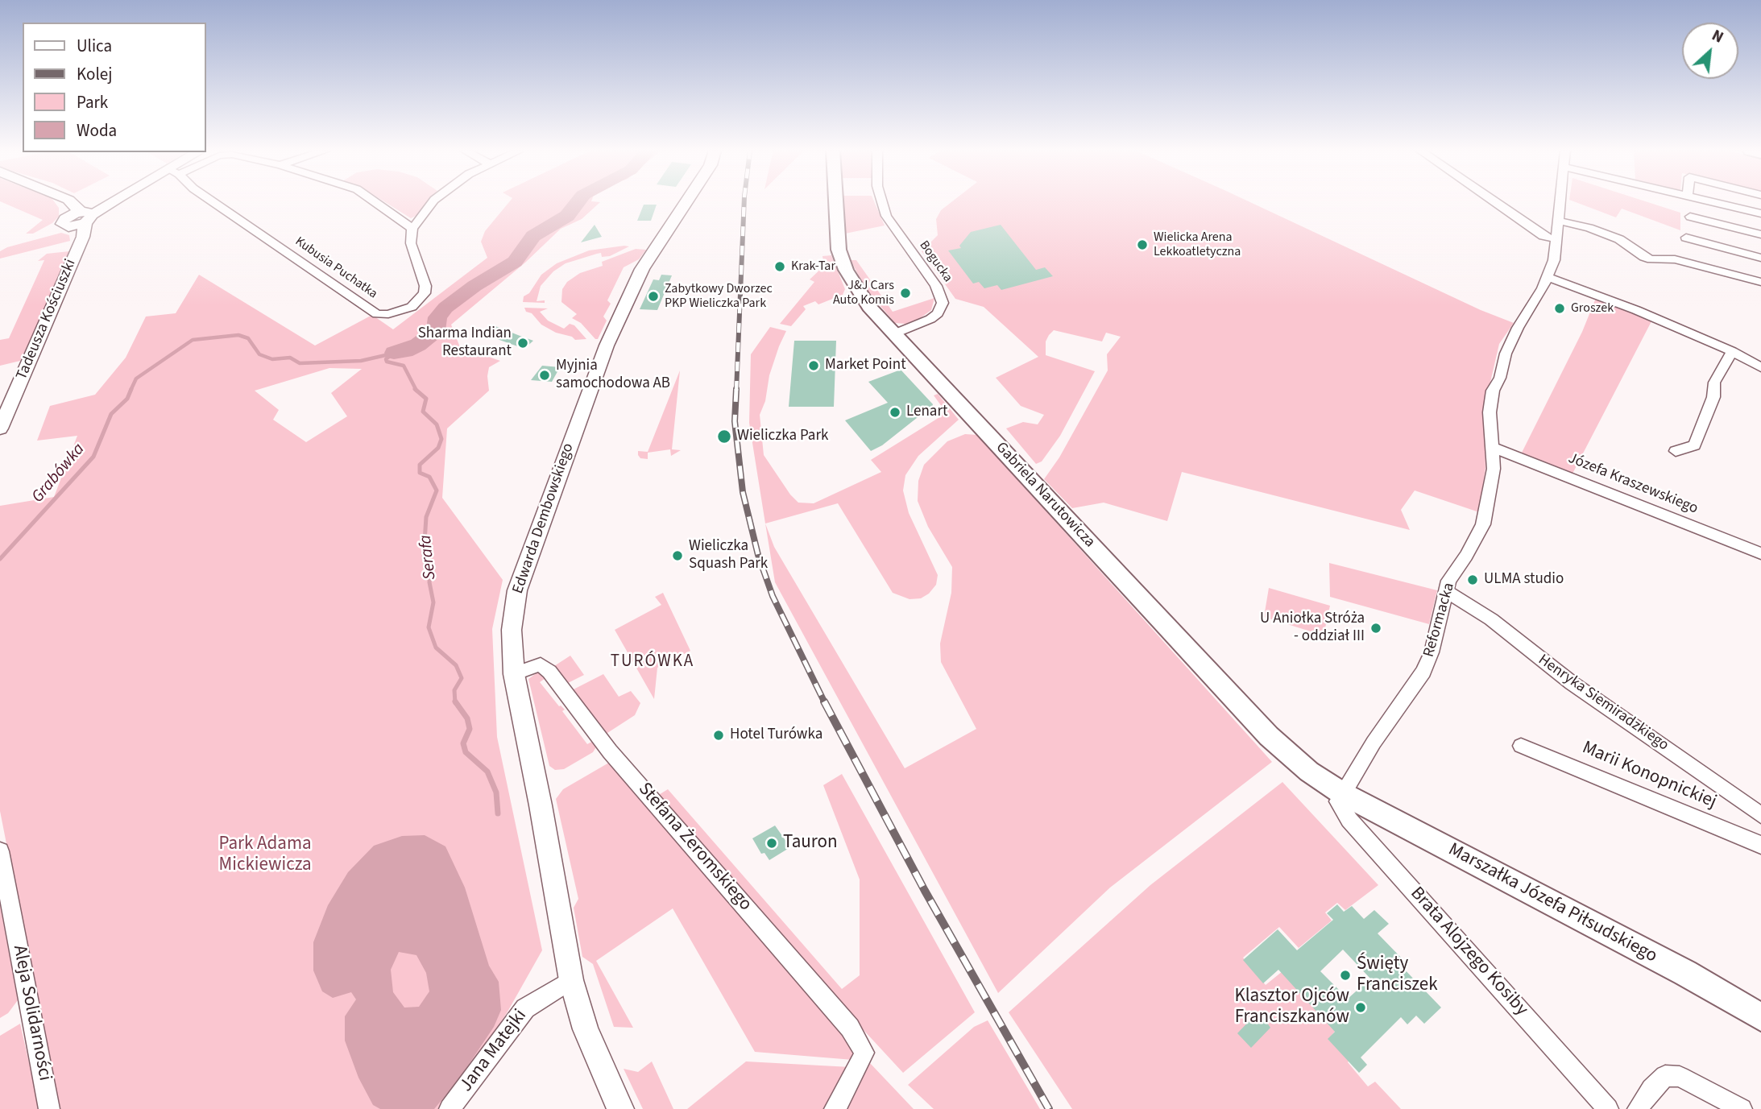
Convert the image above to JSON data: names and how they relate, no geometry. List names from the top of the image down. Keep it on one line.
{"streets":{"main road":["Gabriela Narutowicza","Marszałka Józefa Piłsudskiego"],"street":["Bogucka","Kubusia Puchatka","Tadeusza Kościuszki","Józefa Kraszewskiego","Edwarda Dembowskiego","Reformacka","Henryka Siemiradzkiego","Marii Konopnickiej","Stefana Żeromskiego","Brata Alojzego Kosiby","Aleja Solidarności","Jana Matejki"]},"crossings":[["Bogucka","Gabriela Narutowicza"],["Józefa Kraszewskiego","Reformacka"],["Gabriela Narutowicza","Reformacka"],["Gabriela Narutowicza","Marszałka Józefa Piłsudskiego"],["Gabriela Narutowicza","Brata Alojzego Kosiby"],["Edwarda Dembowskiego","Stefana Żeromskiego"],["Edwarda Dembowskiego","Jana Matejki"],["Reformacka","Henryka Siemiradzkiego"],["Reformacka","Marszałka Józefa Piłsudskiego"],["Reformacka","Brata Alojzego Kosiby"],["Marszałka Józefa Piłsudskiego","Brata Alojzego Kosiby"]],"districts":["TURÓWKA"],"water":["Grabówka","Serafa"],"parks":["Park Adama Mickiewicza"],"places":["Wielicka Arena Lekkoatletyczna","Krak-Tar","J&J Cars Auto Komis","Zabytkowy Dworzec PKP Wieliczka Park","Groszek","Sharma Indian Restaurant","Market Point","Myjnia samochodowa AB","Lenart","Wieliczka Park","Wieliczka Squash Park","ULMA studio","U Aniołka Stróża - oddział III","Hotel Turówka","Tauron","Święty Franciszek","Klasztor Ojców Franciszkanów"],"legend":["Ulica","Kolej","Park","Woda"],"north":"top right"}
